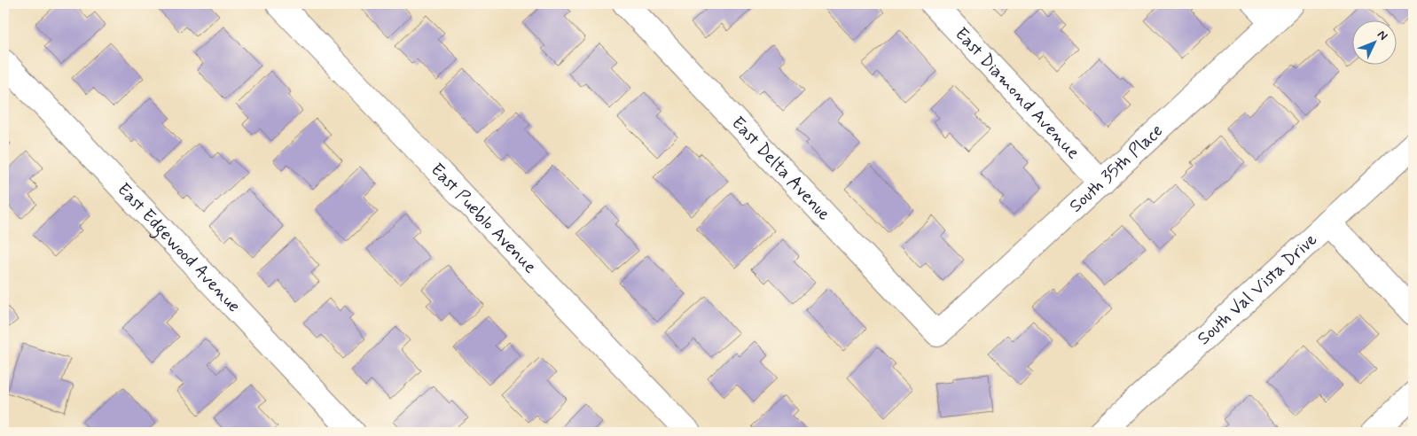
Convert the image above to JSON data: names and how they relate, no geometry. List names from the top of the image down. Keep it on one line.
{"streets":{"street":["East Diamond Avenue","East Delta Avenue","South 35th Place","East Pueblo Avenue","East Edgewood Avenue","South Val Vista Drive"]},"crossings":[["East Diamond Avenue","South 35th Place"],["East Delta Avenue","South 35th Place"]],"north":"top right"}
